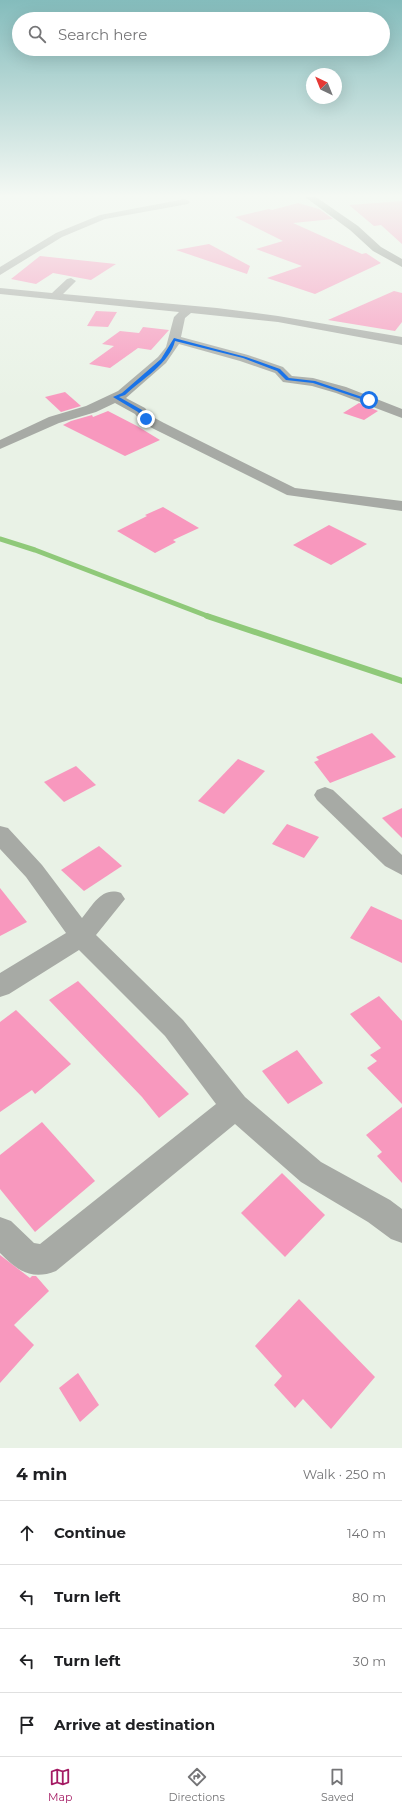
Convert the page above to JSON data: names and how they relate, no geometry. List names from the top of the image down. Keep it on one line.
{"north":"top left","page":{"search":"Search here","heading":["4 min","Walk · 250 m"],"list":[["Continue","140 m"],["Turn left","80 m"],["Turn left","30 m"],"Arrive at destination"],"nav":["Map","Directions","Saved"]}}
